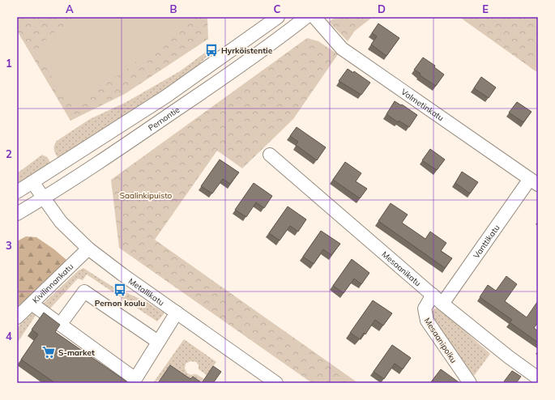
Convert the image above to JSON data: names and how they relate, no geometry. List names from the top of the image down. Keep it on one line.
{"streets":{"street":["Valmetinkatu","Pernontie","Vanttikatu","Mesaanikatu","Kivilinnankatu","Metallikatu","Mesaanipolku"]},"crossings":[["Valmetinkatu","Vanttikatu"],["Pernontie","Metallikatu"],["Vanttikatu","Mesaanikatu"],["Vanttikatu","Mesaanipolku"],["Mesaanikatu","Mesaanipolku"],["Kivilinnankatu","Metallikatu"]],"parks":["Saalinkipuisto"],"places":{"bus stop":["Hyrköistentie","Pernon koulu"],"supermarket":["S-market"]},"grid":{"columns":["A","B","C","D","E"],"rows":["1","2","3","4"]}}
